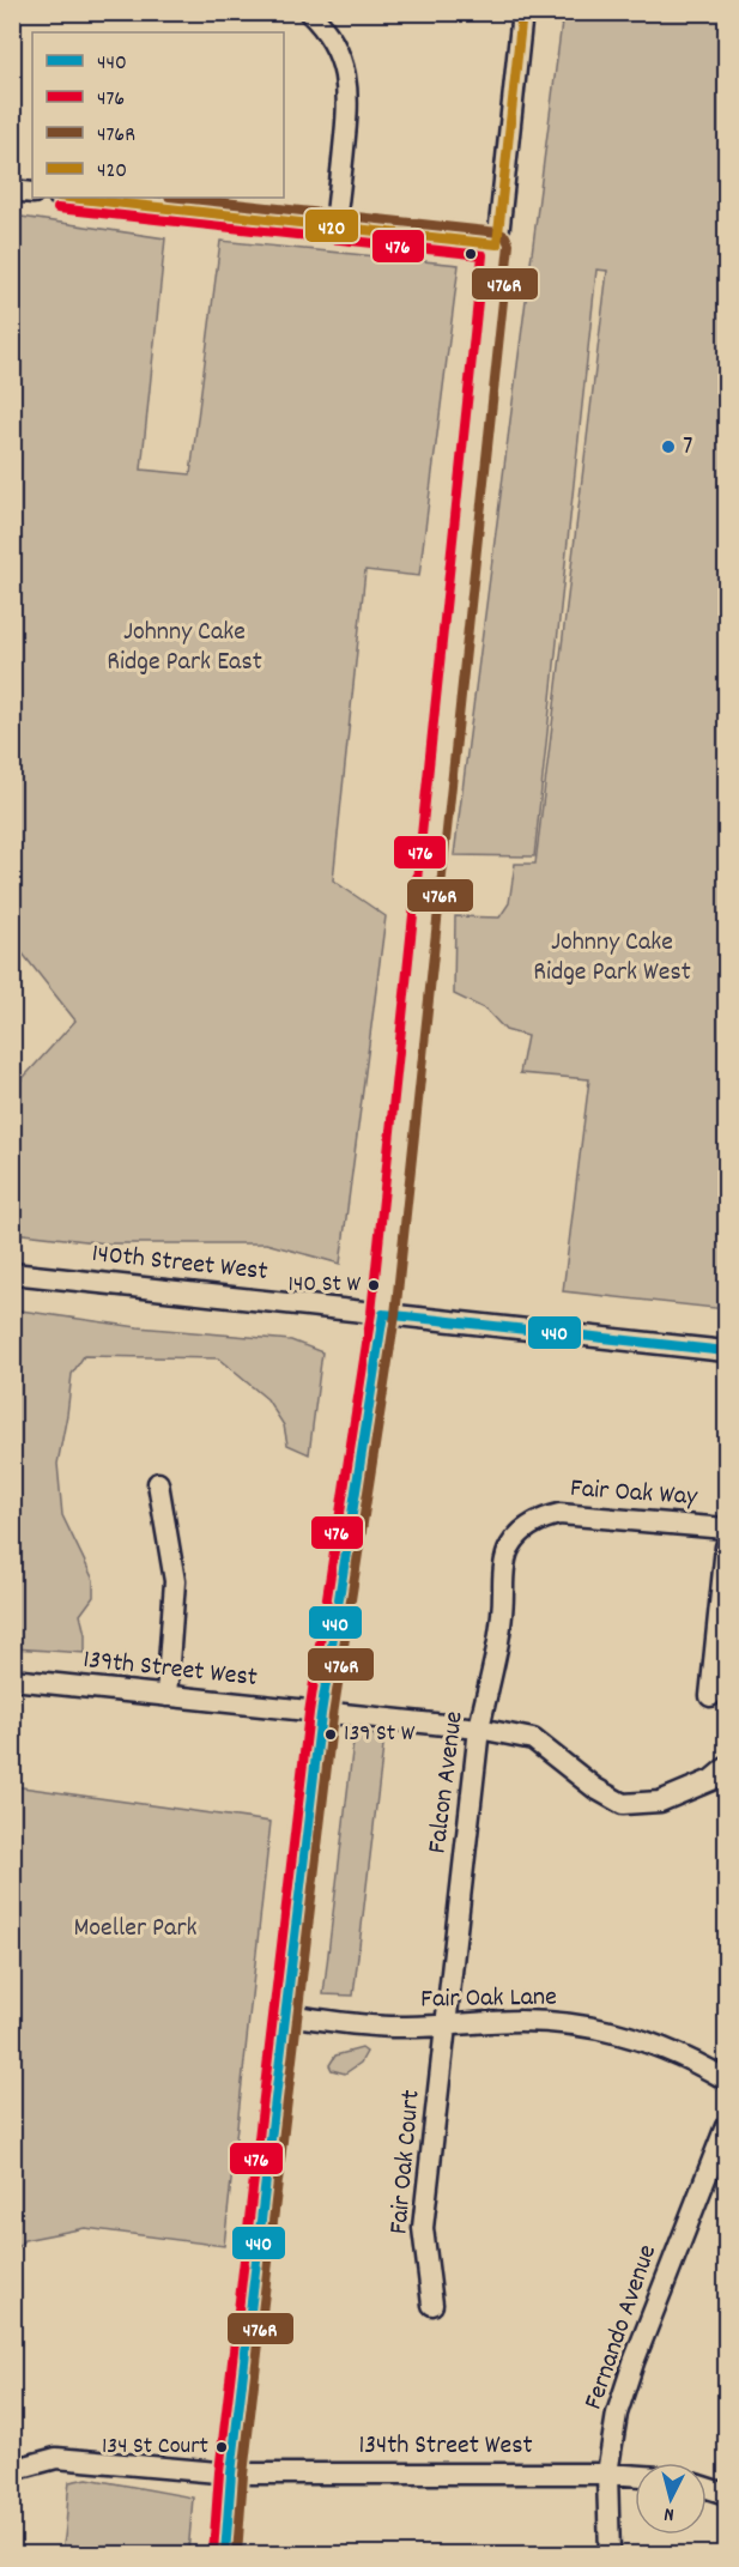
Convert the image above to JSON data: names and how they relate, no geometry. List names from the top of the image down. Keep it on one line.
{"streets":{"street":["140th Street West","Fair Oak Way","139th Street West","Falcon Avenue","Fair Oak Lane","Fair Oak Court","Fernando Avenue","134th Street West"]},"crossings":[["Fair Oak Way","Falcon Avenue"],["139th Street West","Falcon Avenue"],["Falcon Avenue","Fair Oak Lane"],["Falcon Avenue","Fair Oak Court"],["Fair Oak Lane","Fair Oak Court"],["Fernando Avenue","134th Street West"]],"parks":["Johnny Cake Ridge Park East","Johnny Cake Ridge Park West","Moeller Park"],"places":["7","140 St W","139 St W","134 St Court"],"lines":["transit line 420","transit line 476R","transit line 476","transit line 440"],"legend":["440","476","476R","420"],"north":"bottom"}
